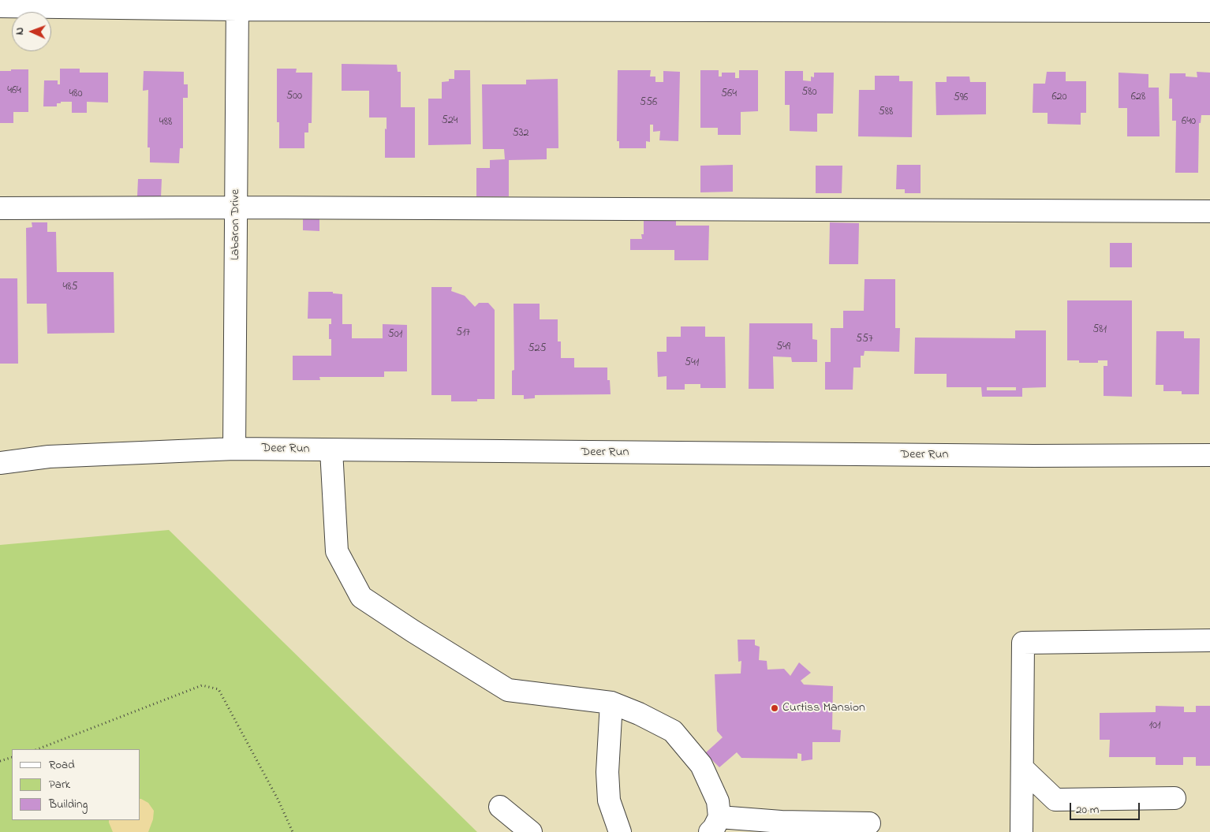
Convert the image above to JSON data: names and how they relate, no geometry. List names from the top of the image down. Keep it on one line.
{"streets":{"street":["Labaron Drive","Deer Run"]},"crossings":[["Labaron Drive","Deer Run"]],"places":["Curtiss Mansion"],"house_numbers":["464","580","480","564","500","620","628","596","556","588","524","640","488","532","485","581","517","501","557","549","525","541","101"],"legend":["Road","Park","Building"],"scale_bar":"20 m","north":"left"}
